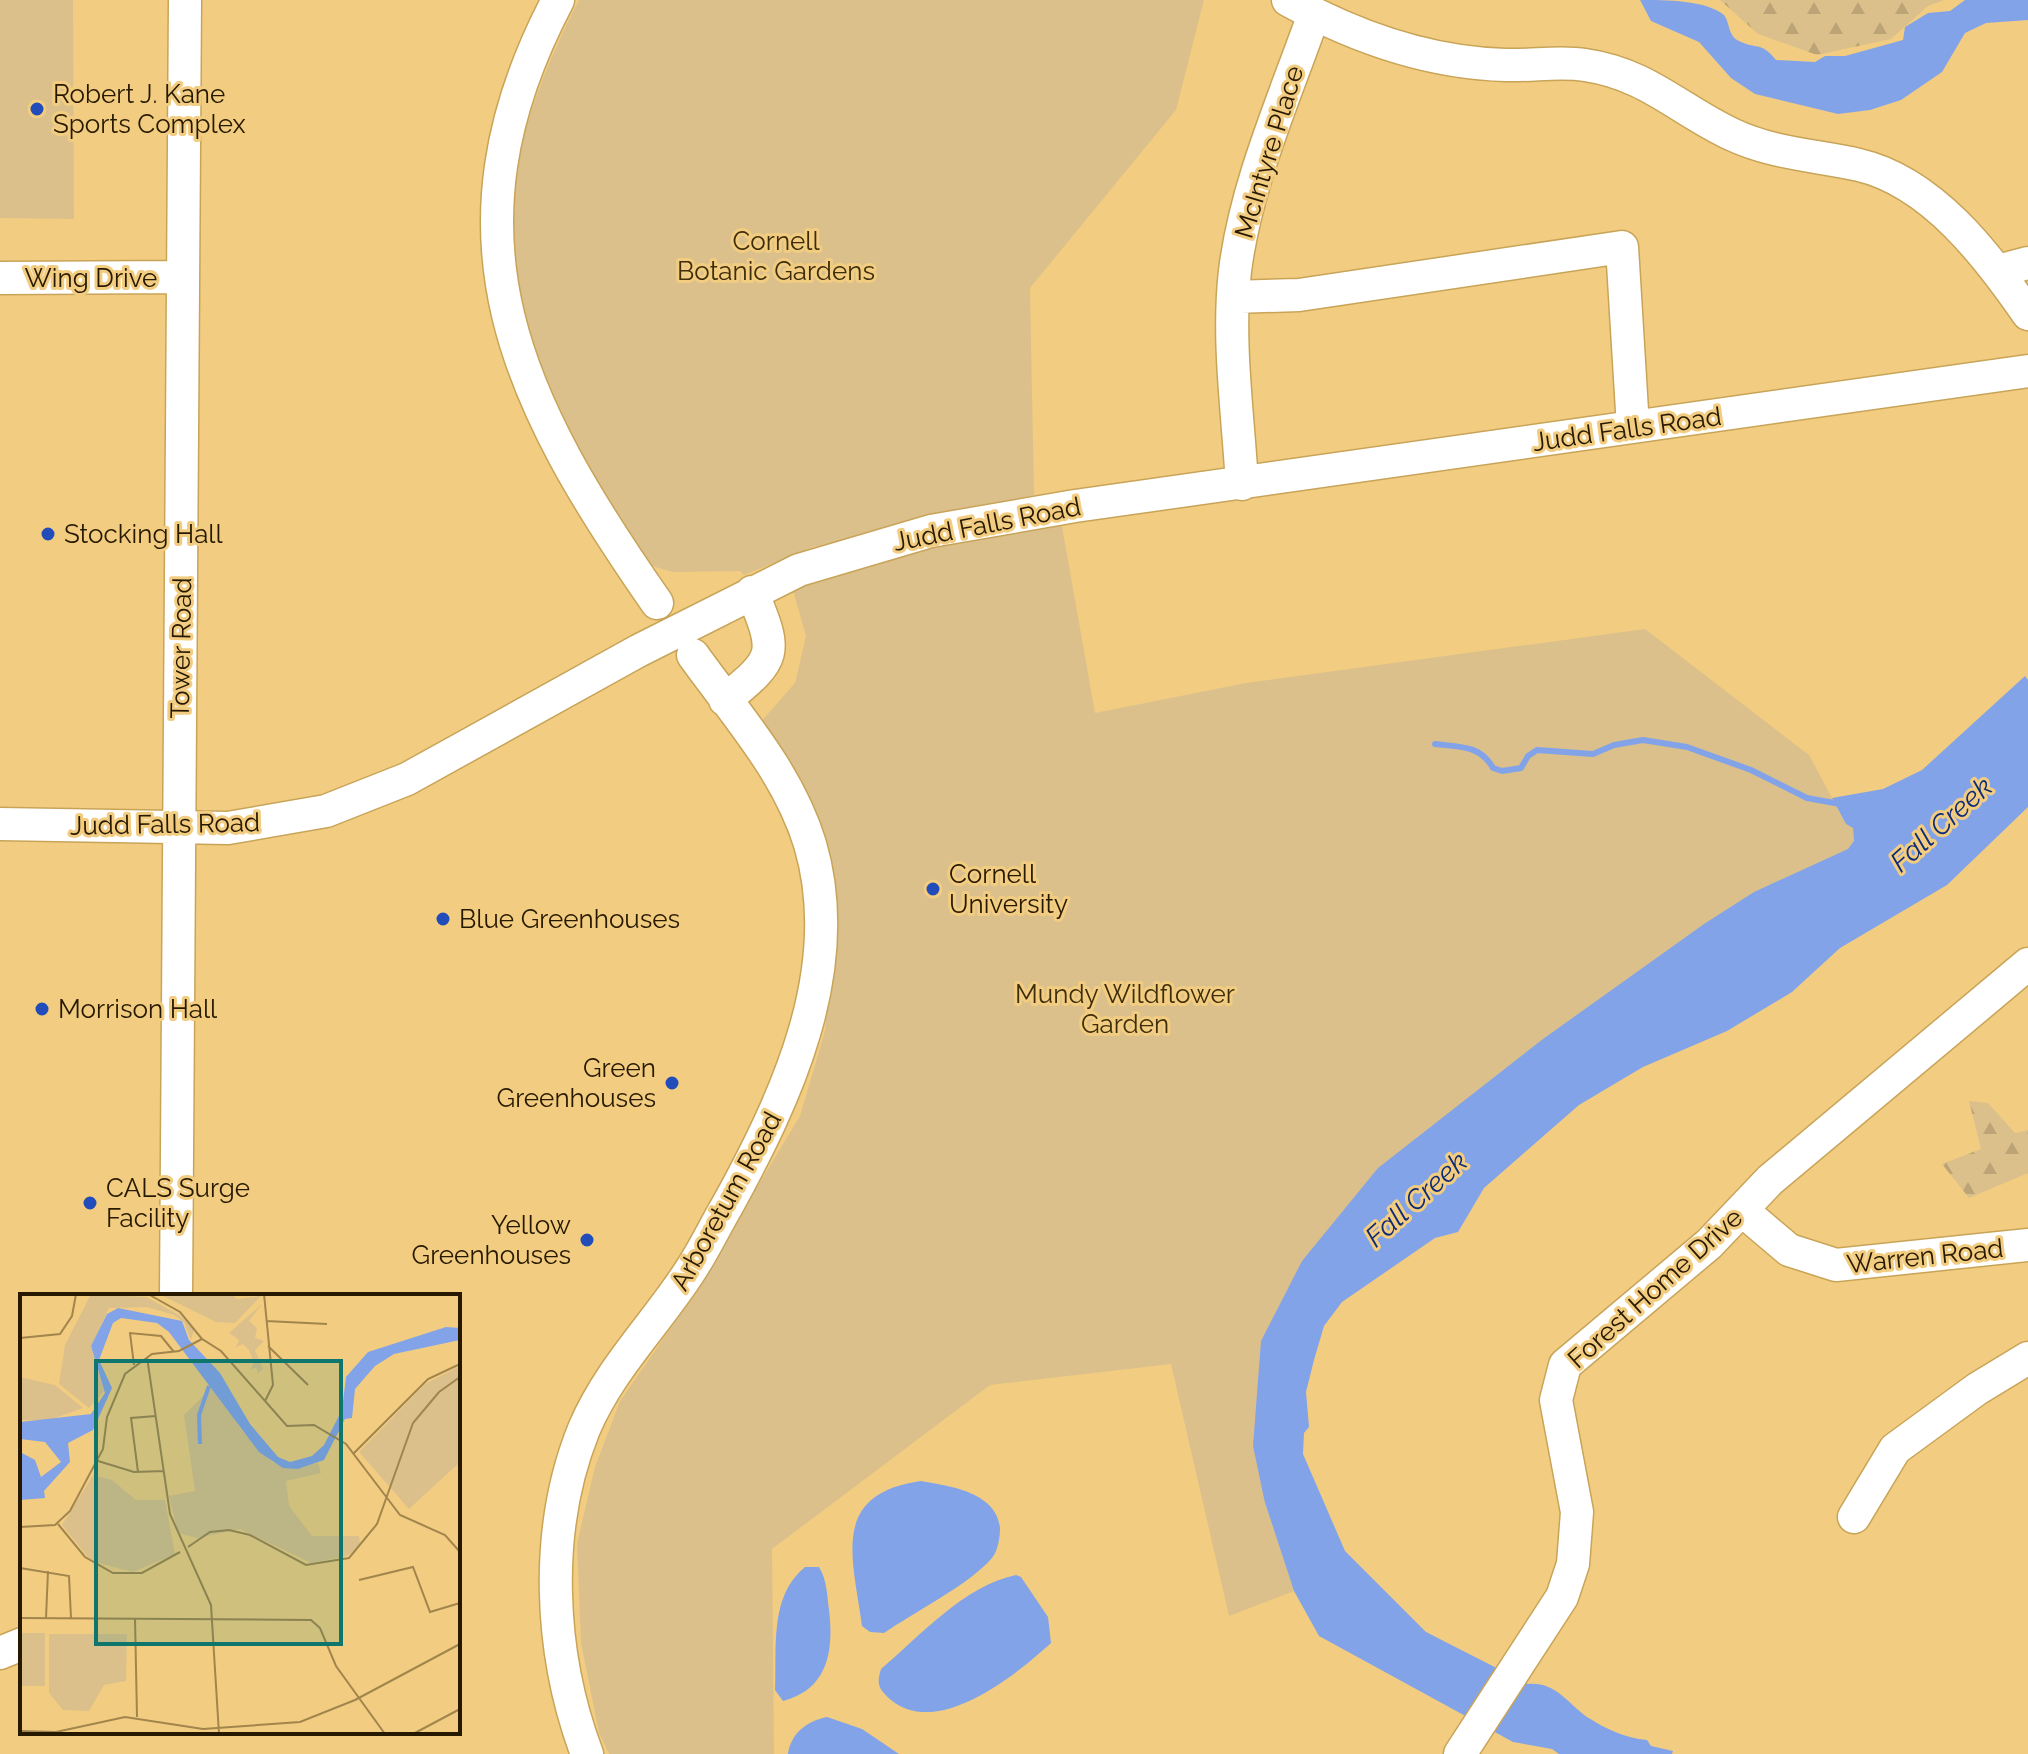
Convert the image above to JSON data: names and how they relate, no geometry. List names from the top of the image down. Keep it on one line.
{"streets":{"street":["McIntyre Place","Wing Drive","Judd Falls Road","Tower Road","Arboretum Road","Warren Road","Forest Home Drive"]},"crossings":[["McIntyre Place","Judd Falls Road"],["Wing Drive","Tower Road"],["Judd Falls Road","Tower Road"],["Warren Road","Forest Home Drive"]],"water":["Fall Creek"],"parks":["Cornell Botanic Gardens","Mundy Wildflower Garden"],"places":["Robert J. Kane Sports Complex","Stocking Hall","Cornell University","Blue Greenhouses","Morrison Hall","Green Greenhouses","CALS Surge Facility","Yellow Greenhouses"]}
